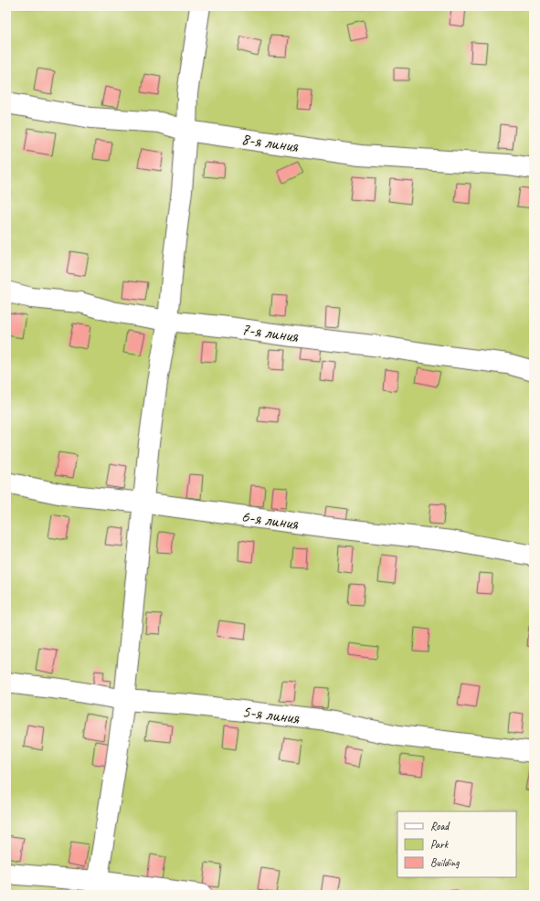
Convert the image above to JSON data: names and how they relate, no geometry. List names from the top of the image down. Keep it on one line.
{"streets":{"street":["8-я линия","7-я линия","6-я линия","5-я линия"]},"legend":["Road","Park","Building"]}
